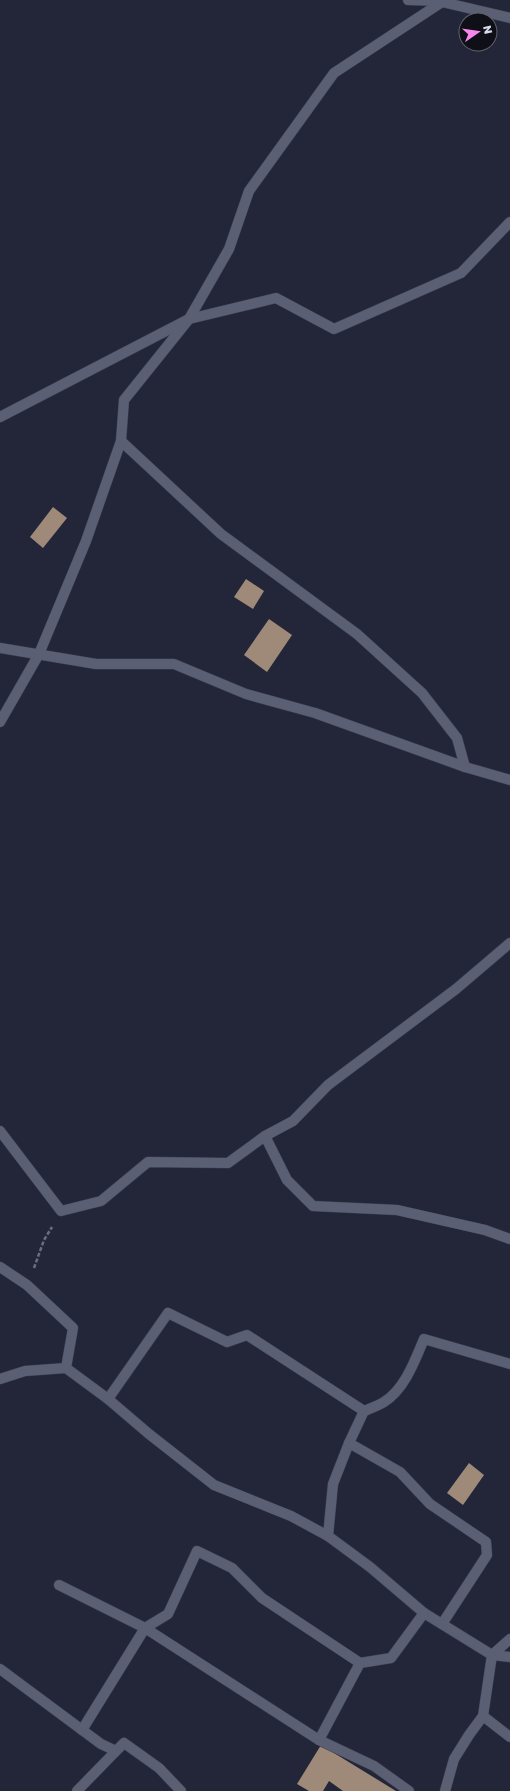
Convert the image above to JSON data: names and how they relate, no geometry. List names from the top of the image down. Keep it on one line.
{"north":"right"}
